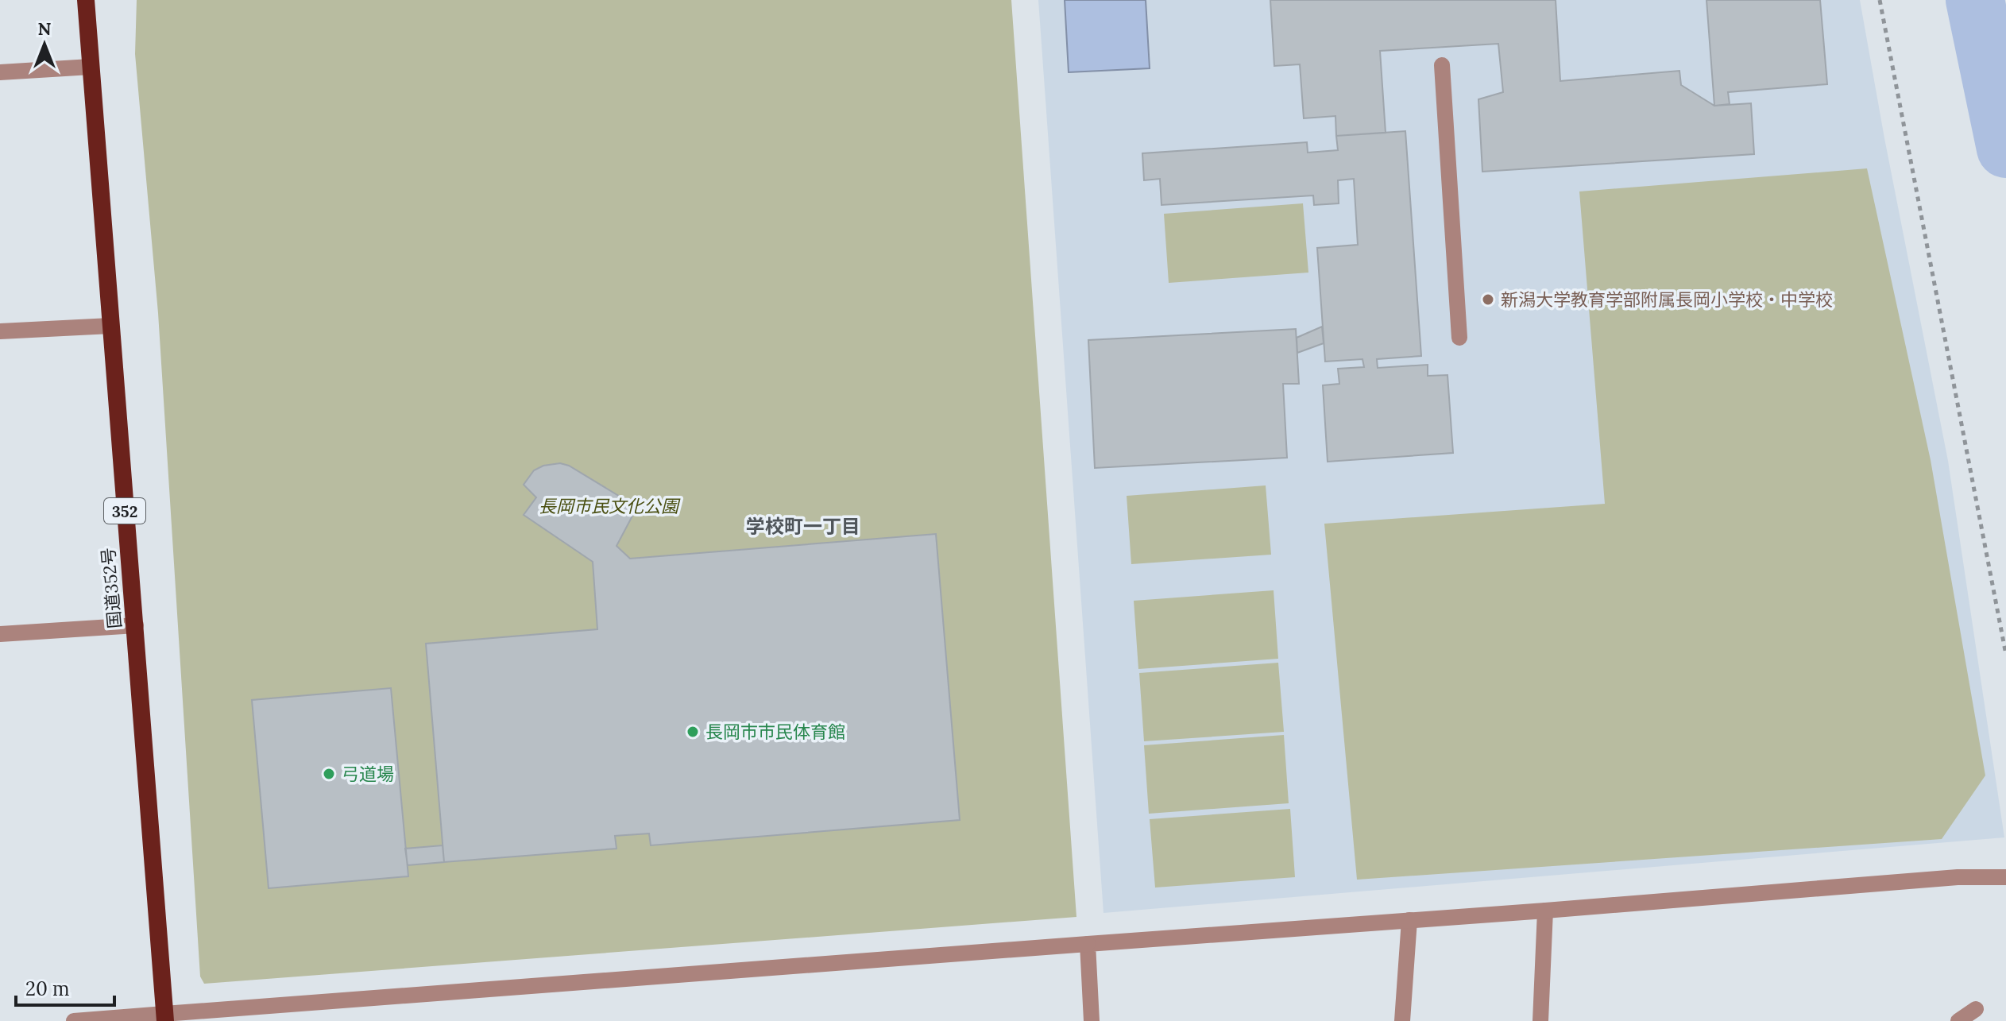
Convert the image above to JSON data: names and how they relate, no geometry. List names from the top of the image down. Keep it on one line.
{"streets":{"highway":["352","国道352号"]},"districts":["学校町一丁目"],"parks":["長岡市民文化公園"],"places":["新潟大学教育学部附属長岡小学校・中学校","長岡市市民体育館","弓道場"],"scale_bar":"20 m","north":"top"}
